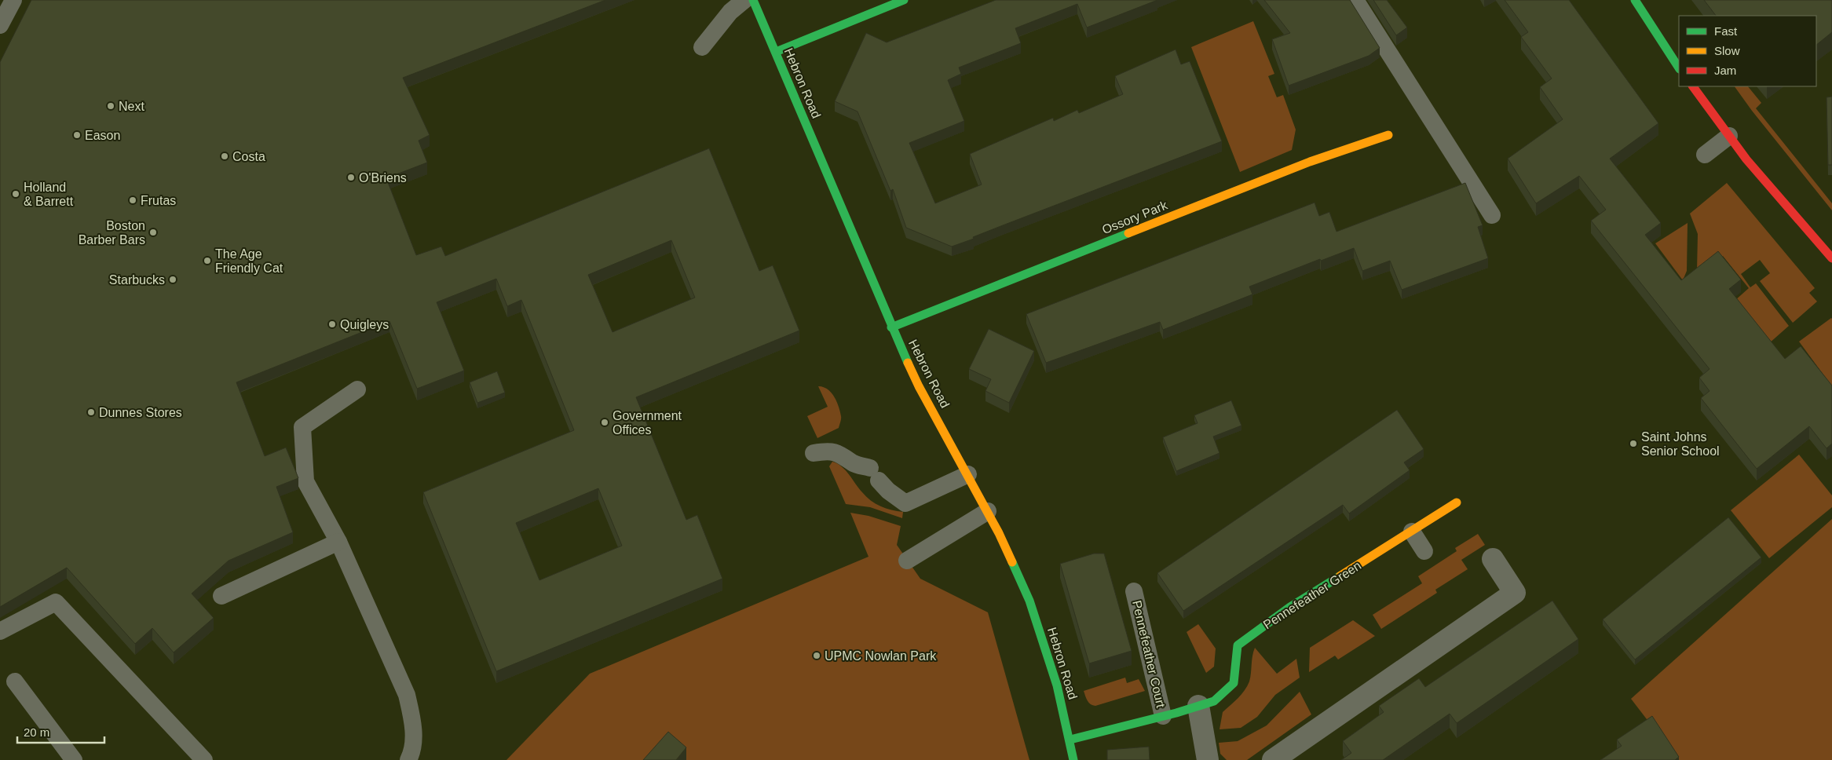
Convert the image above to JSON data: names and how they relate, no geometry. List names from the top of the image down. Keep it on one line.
{"streets":{"street":["Hebron Road","Ossory Park","Pennefeather Green"],"lane":["Pennefeather Court"]},"crossings":[["Hebron Road","Ossory Park"],["Hebron Road","Pennefeather Green"],["Pennefeather Green","Pennefeather Court"]],"places":["Next","Eason","Costa","O'Briens","Holland & Barrett","Frutas","Boston Barber Bars","The Age Friendly Cat","Starbucks","Quigleys","Dunnes Stores","Government Offices","Saint Johns Senior School","UPMC Nowlan Park"],"legend":["Fast","Slow","Jam"],"scale_bar":"20 m"}
